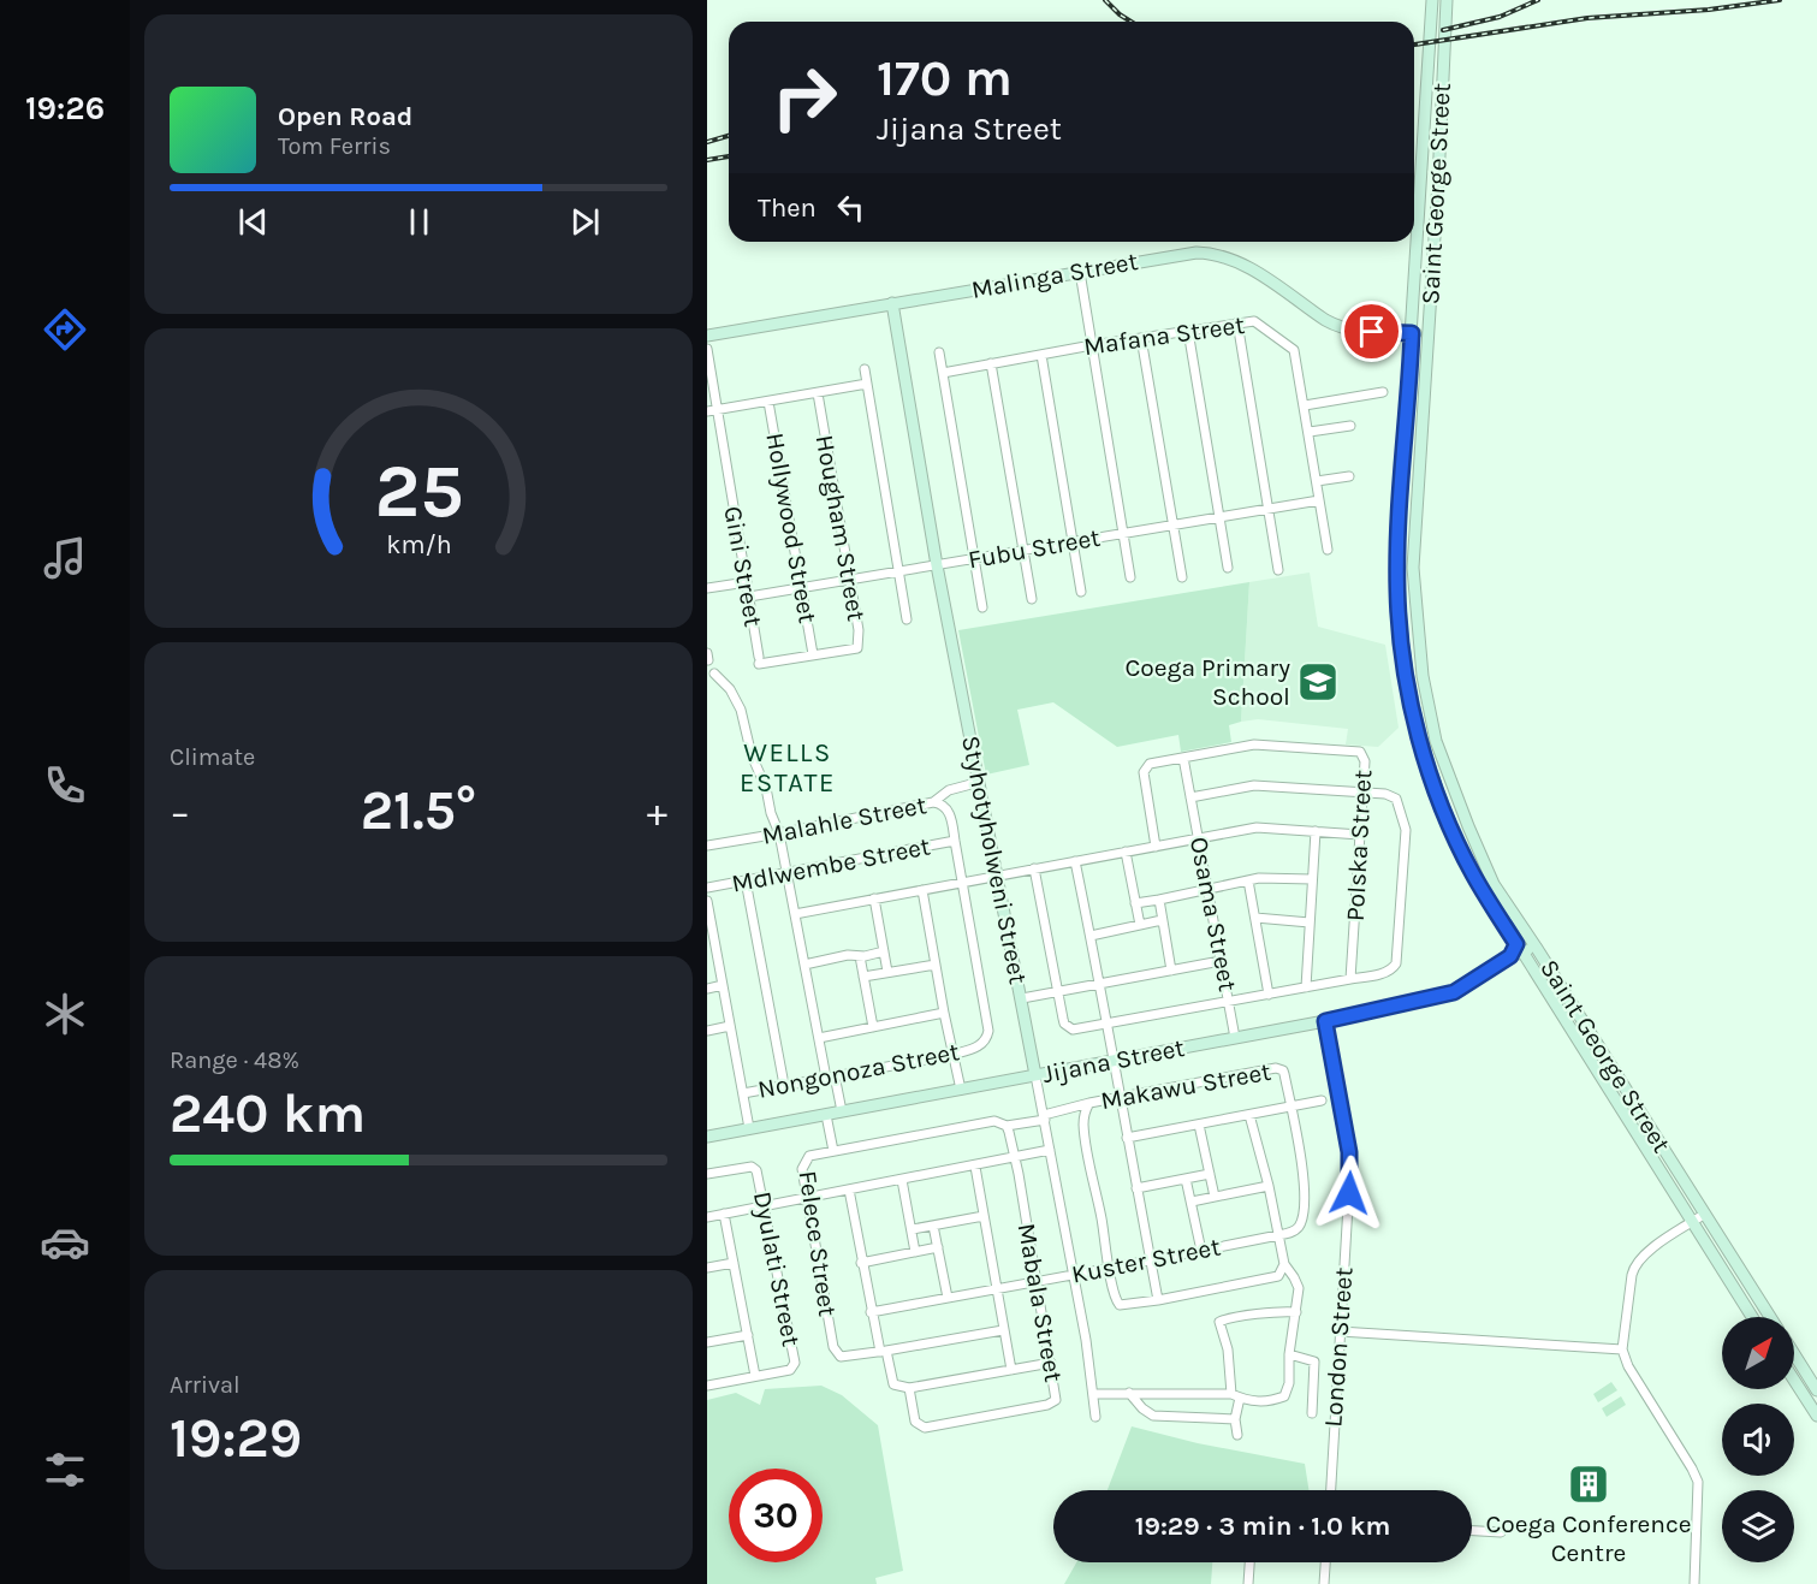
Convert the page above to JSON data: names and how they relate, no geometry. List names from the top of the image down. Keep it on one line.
{"streets":{"main road":["Saint George Street","Malinga Street","Styhotyholweni Street","Jijana Street"],"street":["Mafana Street","Hollywood Street","Hougham Street","Fubu Street","Gini Street","Malahle Street","Polska Street","Mdlwembe Street","Osama Street","Nongonoza Street","Makawu Street","Felece Street","Kuster Street","Dyulati Street","Mabala Street","London Street"]},"crossings":[["Saint George Street","Malinga Street"],["Saint George Street","Jijana Street"],["Malinga Street","Styhotyholweni Street"],["Mafana Street","Fubu Street"],["Hollywood Street","Hougham Street"],["Hollywood Street","Fubu Street"],["Hougham Street","Fubu Street"],["Hougham Street","Gini Street"],["Fubu Street","Gini Street"],["Fubu Street","Styhotyholweni Street"],["Malahle Street","Mdlwembe Street"],["Malahle Street","Nongonoza Street"],["Polska Street","Osama Street"],["Styhotyholweni Street","Jijana Street"],["Styhotyholweni Street","Felece Street"],["Styhotyholweni Street","Kuster Street"],["Mdlwembe Street","Nongonoza Street"],["Jijana Street","London Street"],["Makawu Street","Felece Street"],["Makawu Street","Kuster Street"],["Kuster Street","Mabala Street"]],"districts":["WELLS ESTATE"],"places":{"school or university":["Coega Primary School"],"building":["Coega Conference Centre"]},"north":"top right","page":{"tabs":"19:26","turn":["170 m","Jijana Street"],"song":["Open Road","Tom Ferris"],"then":"Then","tile":["Climate",["Range · 48%","240 km"],["Arrival","19:29"]],"heat":["−","21.5°","+"],"limit":"30","trip":"19:29 · 3 min · 1.0 km","gauge":["25","km/h"]}}
